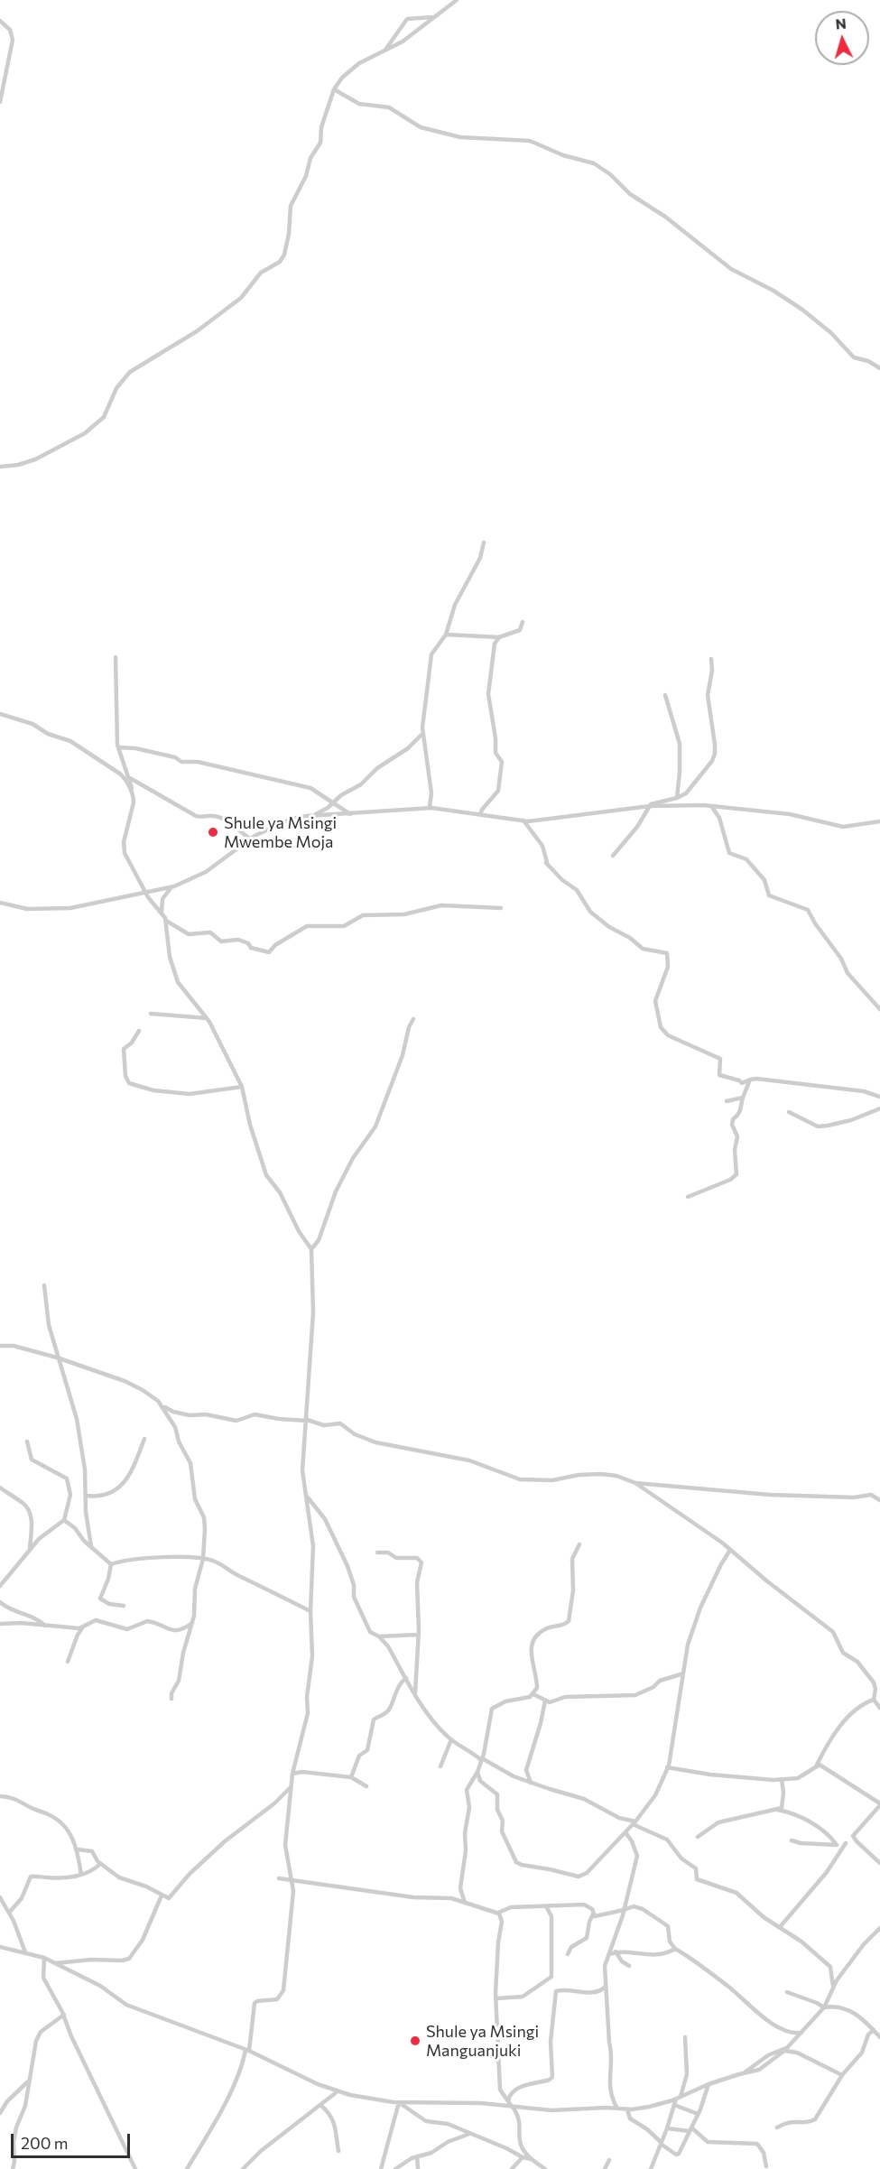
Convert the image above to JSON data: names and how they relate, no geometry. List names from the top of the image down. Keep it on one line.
{"places":["Shule ya Msingi Mwembe Moja","Shule ya Msingi Manguanjuki"],"scale_bar":"200 m","north":"top"}
